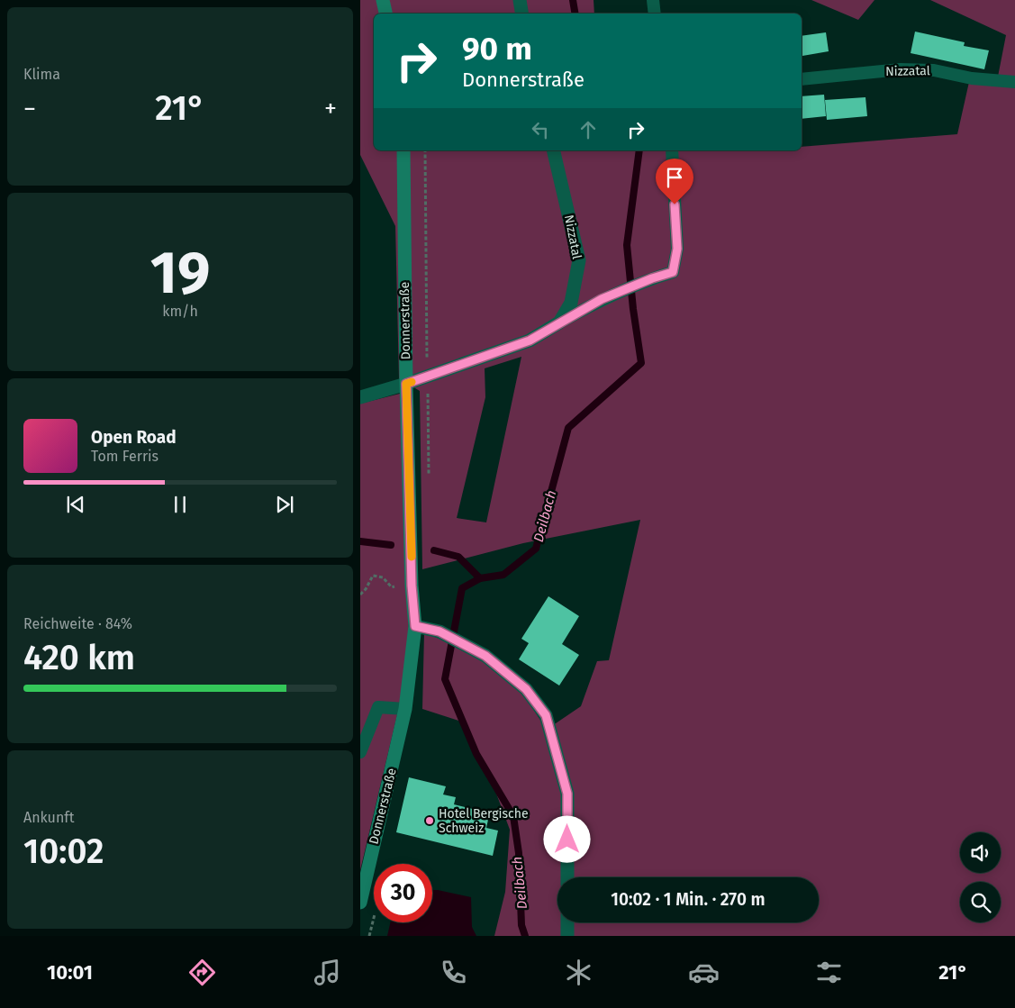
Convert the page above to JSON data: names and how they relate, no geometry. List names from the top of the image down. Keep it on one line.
{"streets":{"main road":["Donnerstraße"],"street":["Nizzatal"]},"crossings":[["Nizzatal","Donnerstraße"]],"water":["Deilbach"],"places":["Hotel Bergische Schweiz"],"page":{"tile":["Klima",["19","km/h"],["Reichweite · 84%","420 km"],["Ankunft","10:02"]],"turn":["90 m","Donnerstraße"],"heat":["−","21°","+"],"song":["Open Road","Tom Ferris"],"limit":"30","trip":"10:02 · 1 Min. · 270 m","tabs":["10:01","21°"]}}
